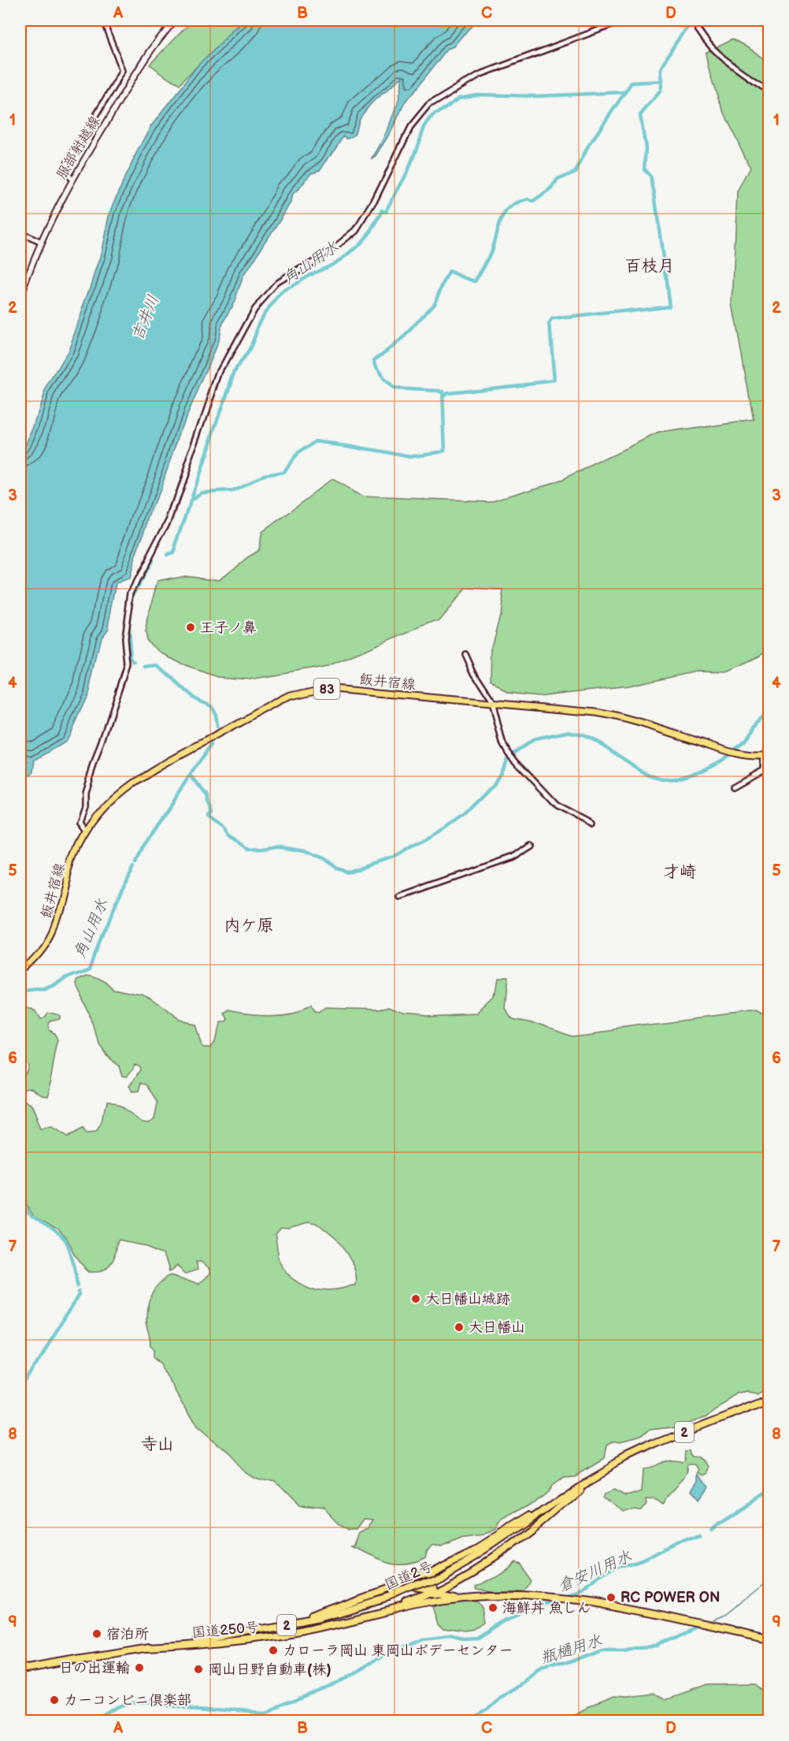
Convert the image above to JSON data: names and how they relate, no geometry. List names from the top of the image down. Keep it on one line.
{"streets":{"highway":["2","国道2号","国道250号"],"main road":["服部射越線","飯井宿線","83"]},"crossings":[["国道2号","国道250号"]],"districts":["百枝月","才崎","内ケ原","寺山"],"water":["角山用水","吉井川","倉安川用水","瓶樋用水"],"places":["王子ノ鼻","大日幡山城跡","大日幡山","RC POWER ON","海鮮丼 魚しん","宿泊所","カローラ岡山 東岡山ボデーセンター","日の出運輸","岡山日野自動車(株)","カーコンビニ倶楽部"],"grid":{"columns":["A","B","C","D"],"rows":["1","2","3","4","5","6","7","8","9"]}}
